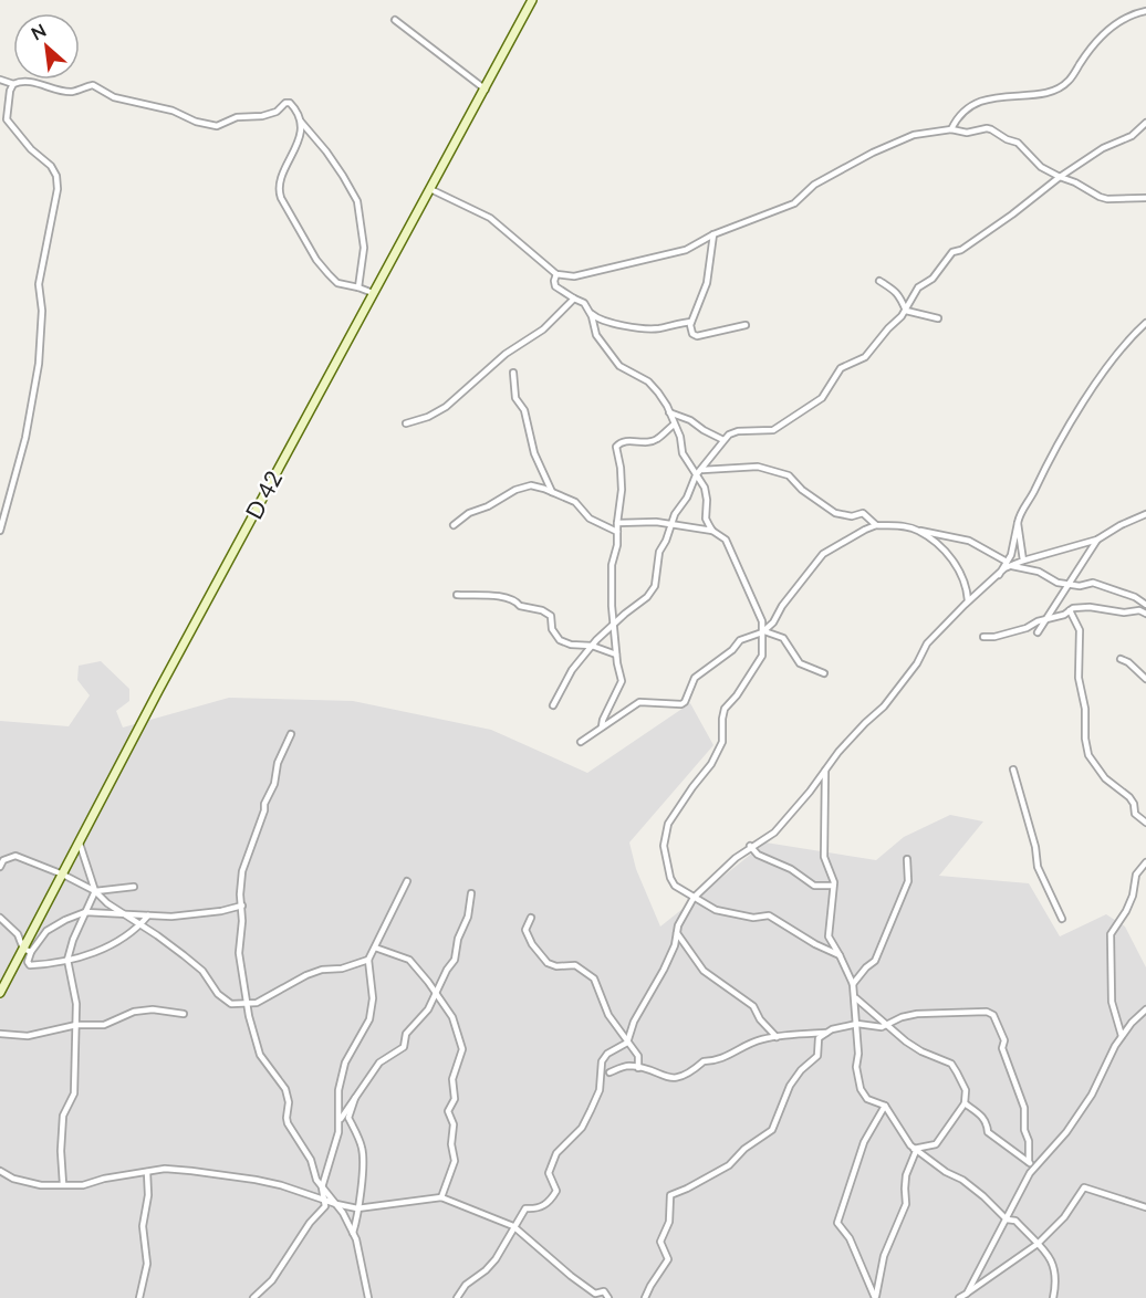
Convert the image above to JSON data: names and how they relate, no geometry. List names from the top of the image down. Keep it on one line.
{"streets":{"street":["D 42"]},"north":"top left"}
